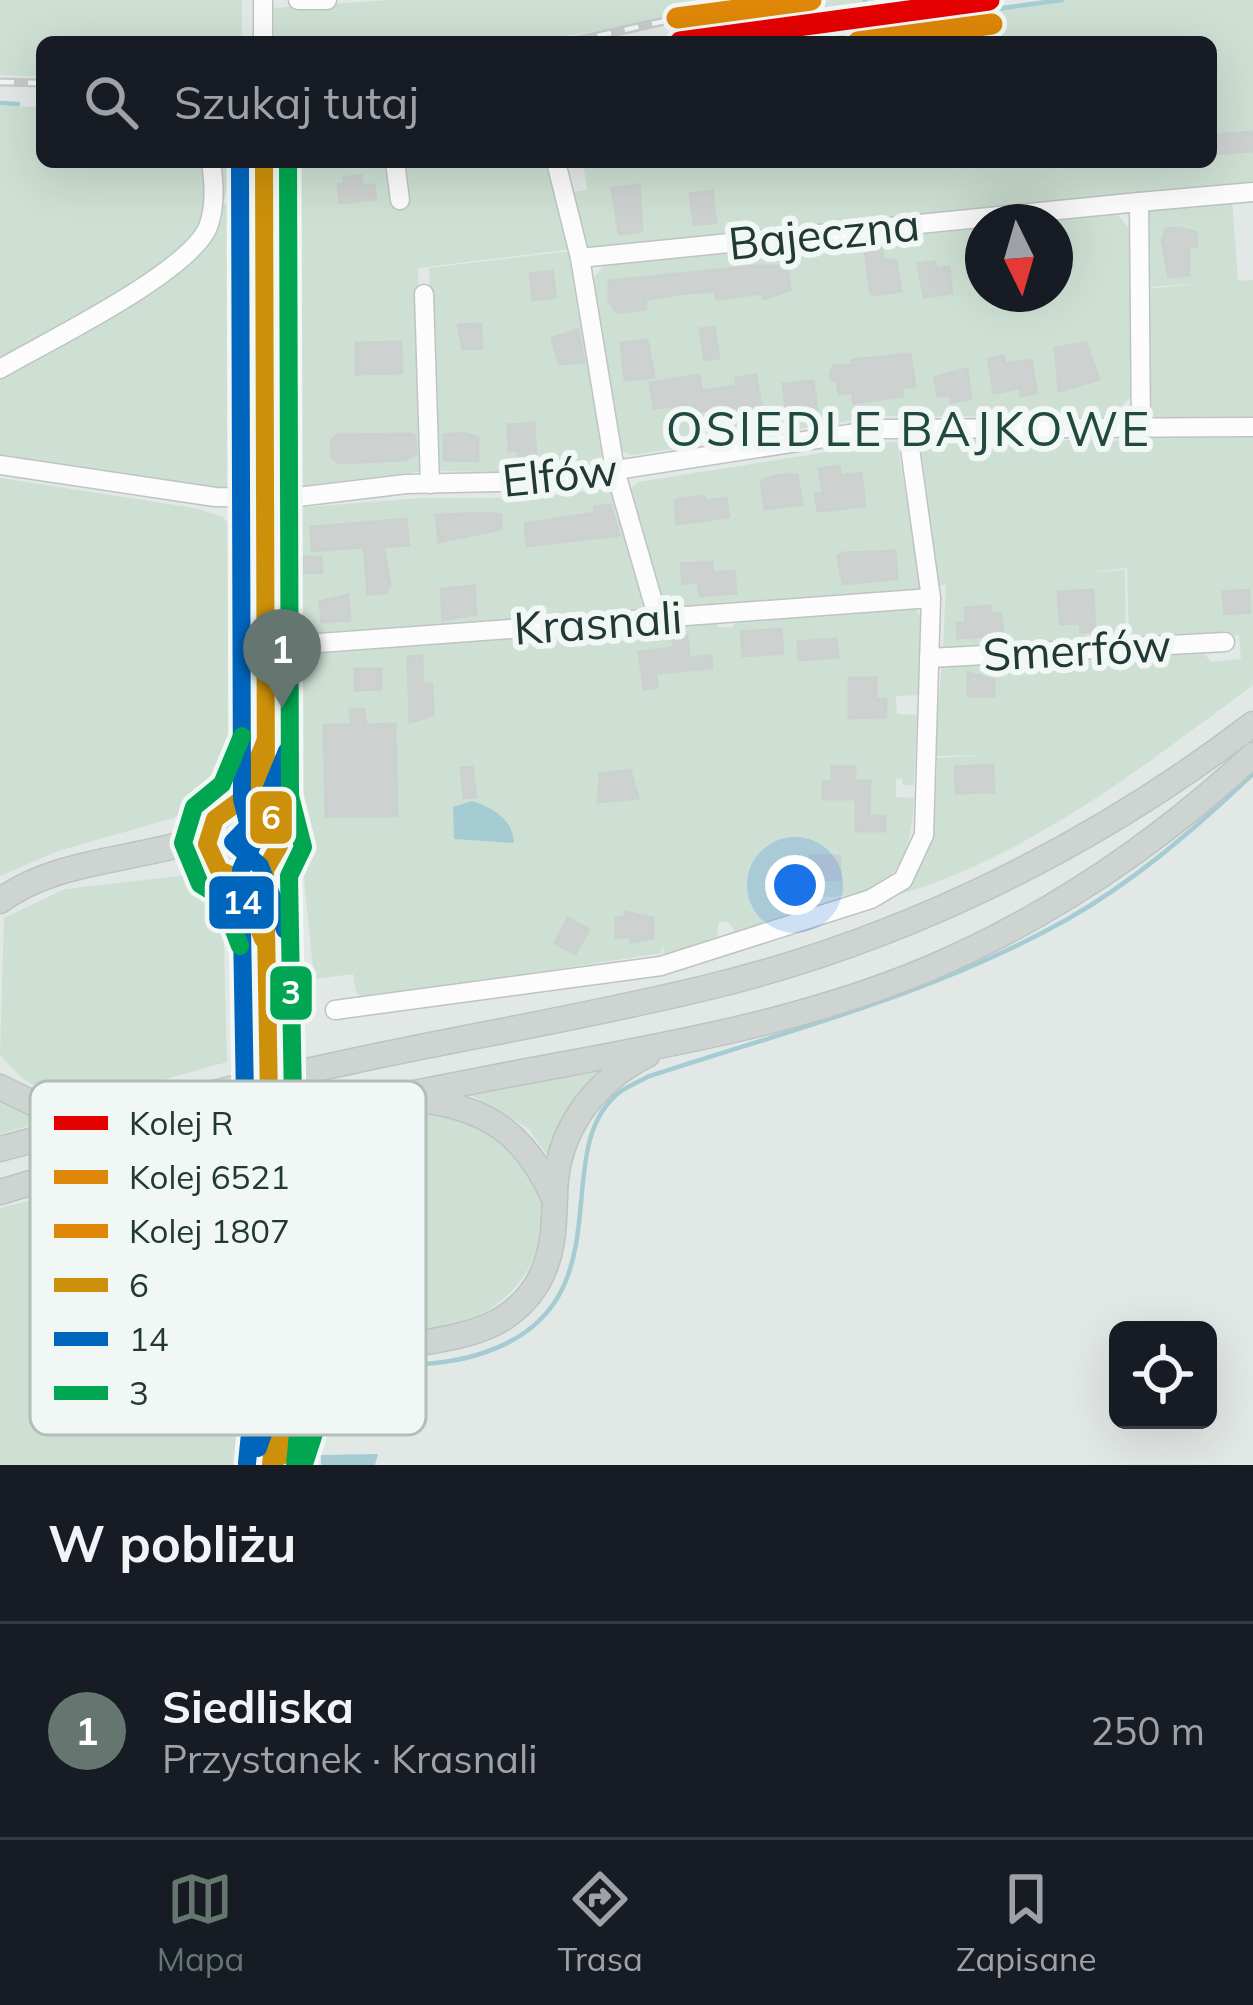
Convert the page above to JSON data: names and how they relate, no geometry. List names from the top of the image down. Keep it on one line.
{"streets":{"street":["Bajeczna","Elfów","Krasnali","Smerfów"]},"crossings":[["Elfów","Smerfów"],["Krasnali","Smerfów"]],"districts":["OSIEDLE BAJKOWE"],"lines":["rail line R","rail line 1807","rail line 6521","transit line 6","transit line 14","transit line 3"],"legend":["Kolej R","Kolej 6521","Kolej 1807","6","14","3"],"north":"bottom","page":{"search":"Szukaj tutaj","pins":"1","heading":"W pobliżu","list":[{"mark":"1","name":"Siedliska","note":"Przystanek · Krasnali","value":"250 m"}],"nav":["Mapa","Trasa","Zapisane"]}}
